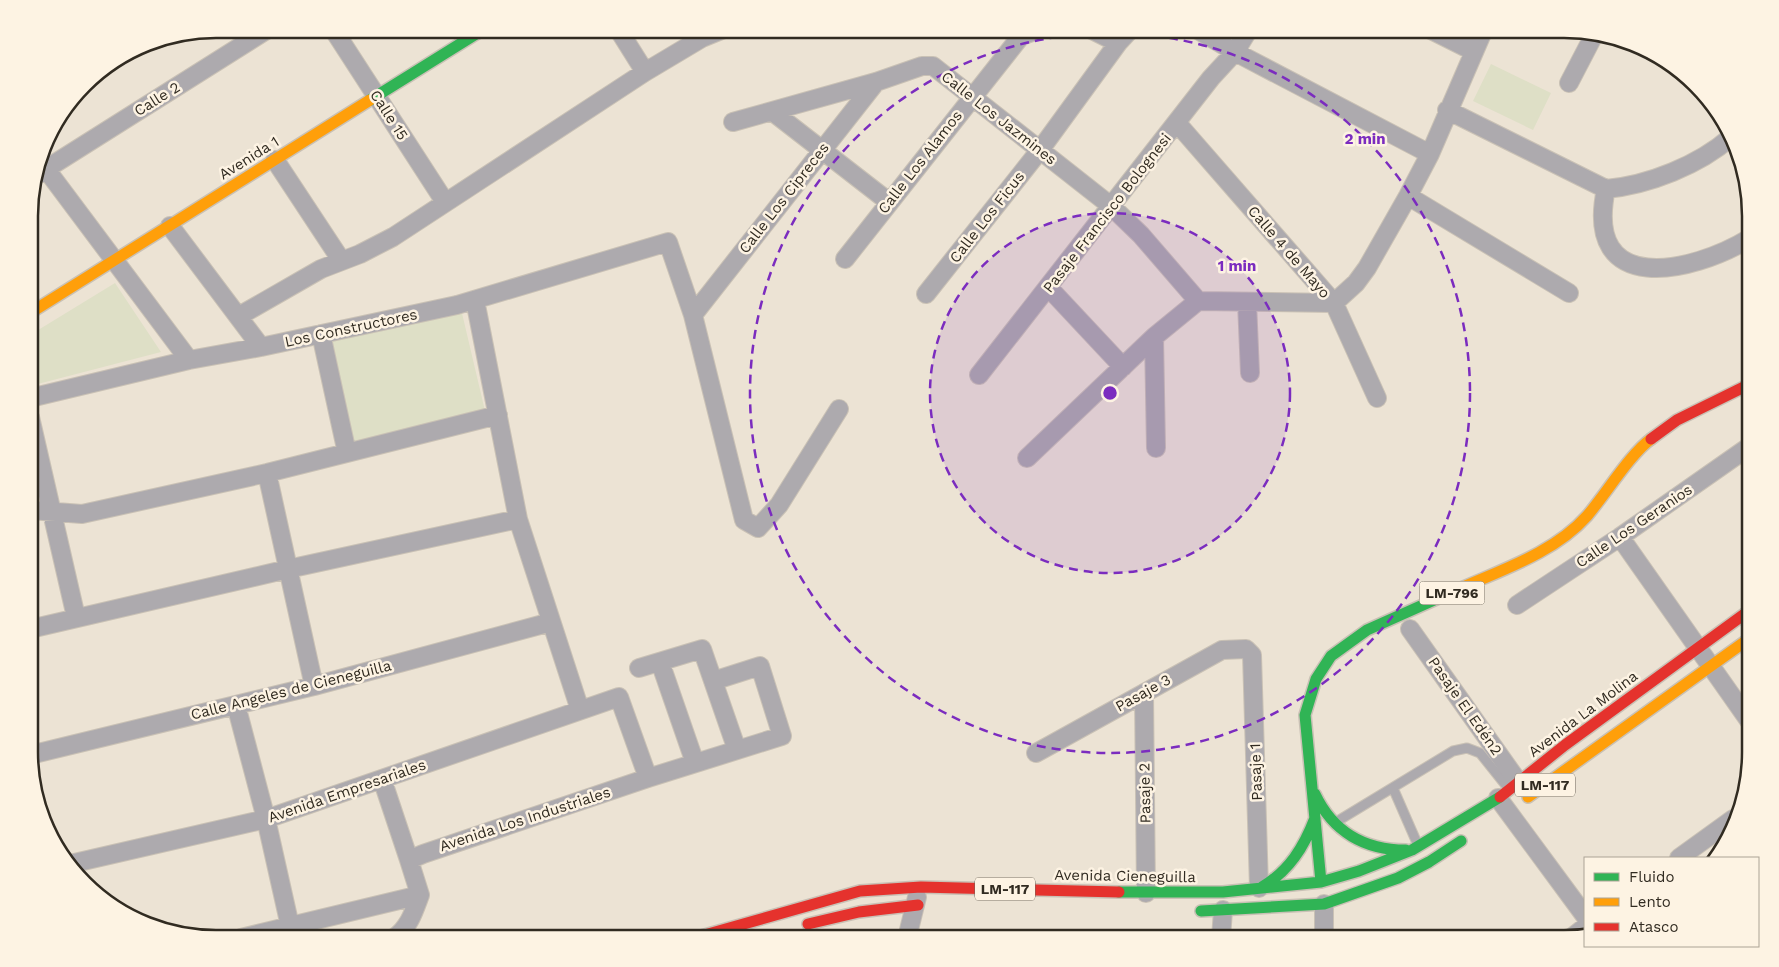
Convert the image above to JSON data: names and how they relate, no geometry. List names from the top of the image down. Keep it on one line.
{"streets":{"main road":["Avenida 1","LM-796","Avenida La Molina","LM-117","Avenida Cieneguilla"],"street":["Calle 2","Calle 15","Calle Los Jazmines","Calle Los Alamos","Calle Los Cipreces","Pasaje Francisco Bolognesi","Calle Los Ficus","Calle 4 de Mayo","Los Constructores","Calle Los Geranios","Calle Angeles de Cieneguilla","Pasaje 3","Pasaje El Edén2","Pasaje 1","Avenida Empresariales","Pasaje 2","Avenida Los Industriales"]},"crossings":[["Calle 15","Avenida 1"],["Calle Los Jazmines","Calle Los Alamos"],["Calle Los Jazmines","Calle Los Cipreces"],["Calle Los Jazmines","Pasaje Francisco Bolognesi"],["Calle Los Jazmines","Calle Los Ficus"],["Calle Los Cipreces","Los Constructores"],["Pasaje Francisco Bolognesi","Calle 4 de Mayo"],["LM-796","Avenida La Molina"],["LM-796","Avenida Cieneguilla"],["Pasaje 3","Pasaje 1"],["Pasaje 3","Pasaje 2"],["Pasaje El Edén2","Avenida La Molina"],["Avenida La Molina","Avenida Cieneguilla"],["Pasaje 1","Avenida Cieneguilla"],["Avenida Empresariales","Avenida Los Industriales"],["Pasaje 2","Avenida Cieneguilla"]],"legend":["Fluido","Lento","Atasco"],"rings":["2 min","1 min"]}
